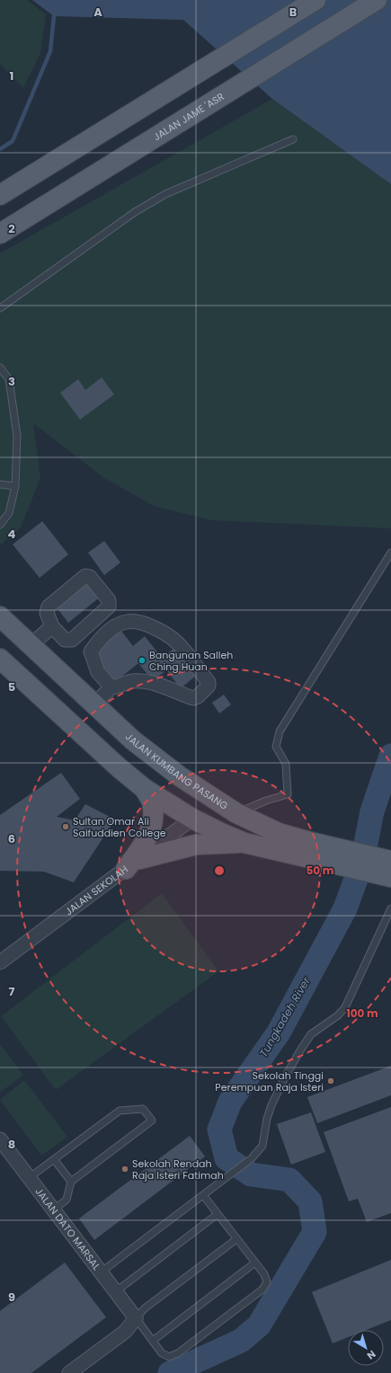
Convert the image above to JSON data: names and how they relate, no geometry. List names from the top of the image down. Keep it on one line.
{"streets":{"main road":["JALAN JAME 'ASR","JALAN KUMBANG PASANG"],"street":["JALAN SEKOLAH","JALAN DATO MARSAL"]},"crossings":[["JALAN KUMBANG PASANG","JALAN SEKOLAH"]],"water":["Tungkadeh River"],"places":["Bangunan Salleh Ching Huan","Sultan Omar Ali Saifuddien College","Sekolah Tinggi Perempuan Raja Isteri","Sekolah Rendah Raja Isteri Fatimah"],"north":"bottom right","grid":{"columns":["A","B"],"rows":["1","2","3","4","5","6","7","8","9"]},"rings":["50 m","100 m"]}
